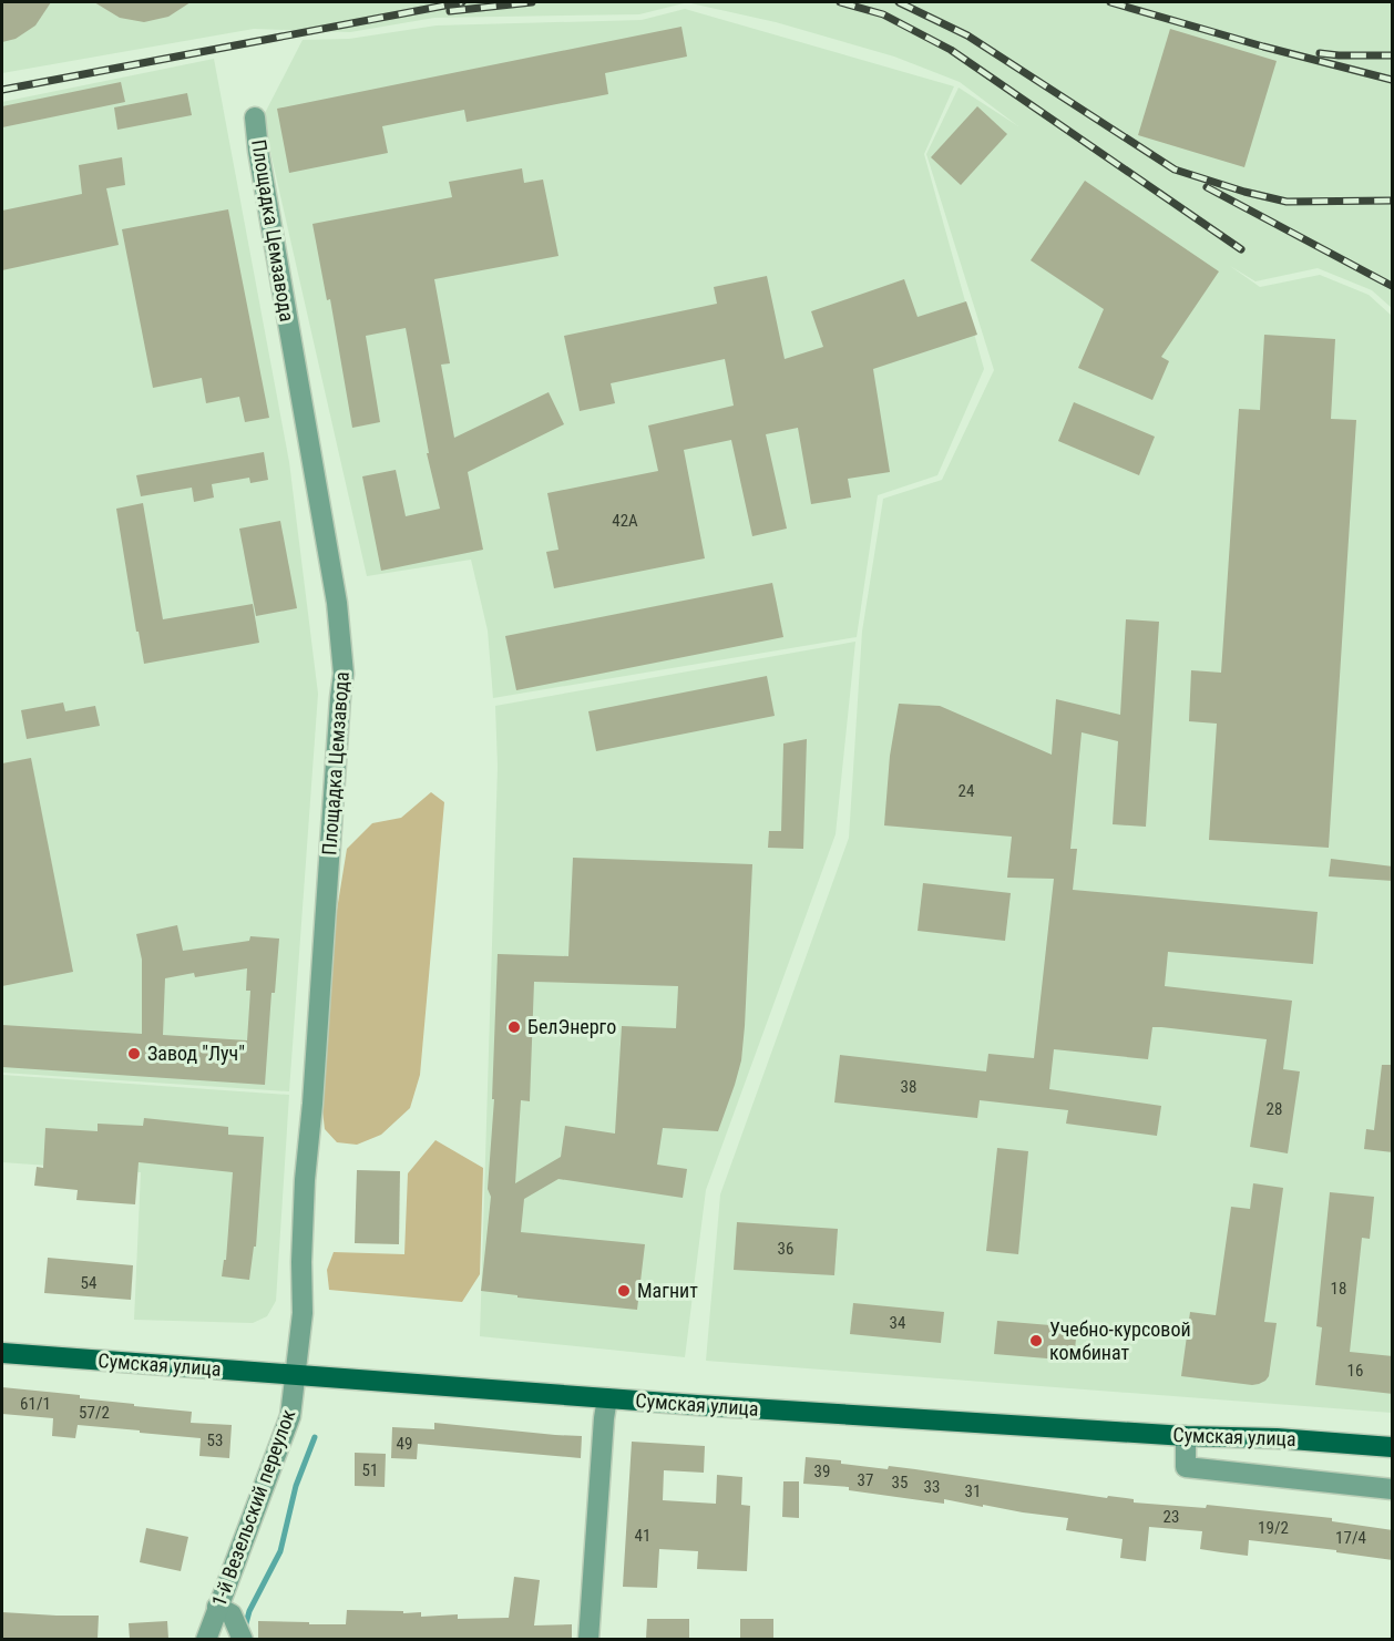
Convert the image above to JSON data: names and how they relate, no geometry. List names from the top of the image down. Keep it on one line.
{"streets":{"main road":["Сумская улица"],"street":["Площадка Цемзавода","1-й Везельский переулок"]},"crossings":[["Площадка Цемзавода","Сумская улица"],["Площадка Цемзавода","1-й Везельский переулок"],["Сумская улица","1-й Везельский переулок"]],"places":["БелЭнерго","Завод \"Луч\"","Магнит","Учебно-курсовой комбинат"],"house_numbers":["42А","24","38","28","36","54","18","34","16","61/1","57/2","53","49","51","39","37","35","33","31","23","19/2","41","17/4"]}
